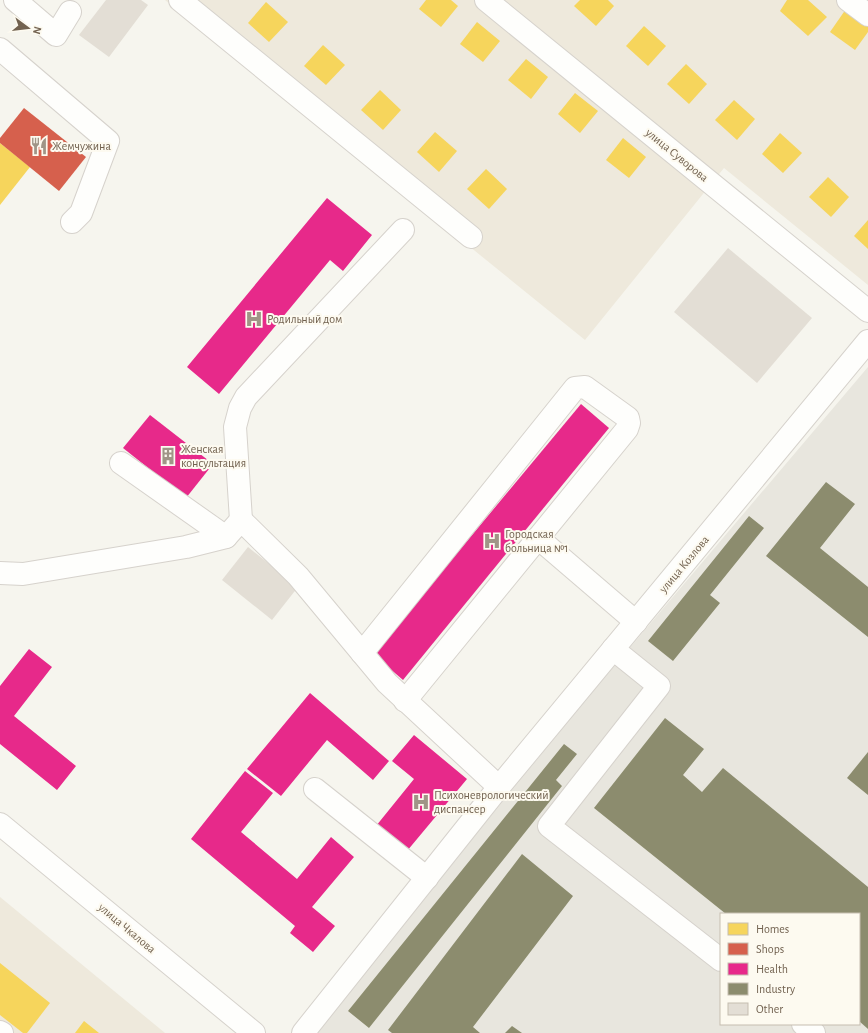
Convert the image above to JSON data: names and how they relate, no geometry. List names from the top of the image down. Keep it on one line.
{"streets":{"street":["улица Суворова","улица Козлова","улица Чкалова"]},"places":{"restaurant":["Жемчужина"],"hospital":["Родильный дом","Городская больница №1","Психоневрологический диспансер"],"building":["Женская консультация"]},"legend":["Homes","Shops","Health","Industry","Other"],"north":"right"}
